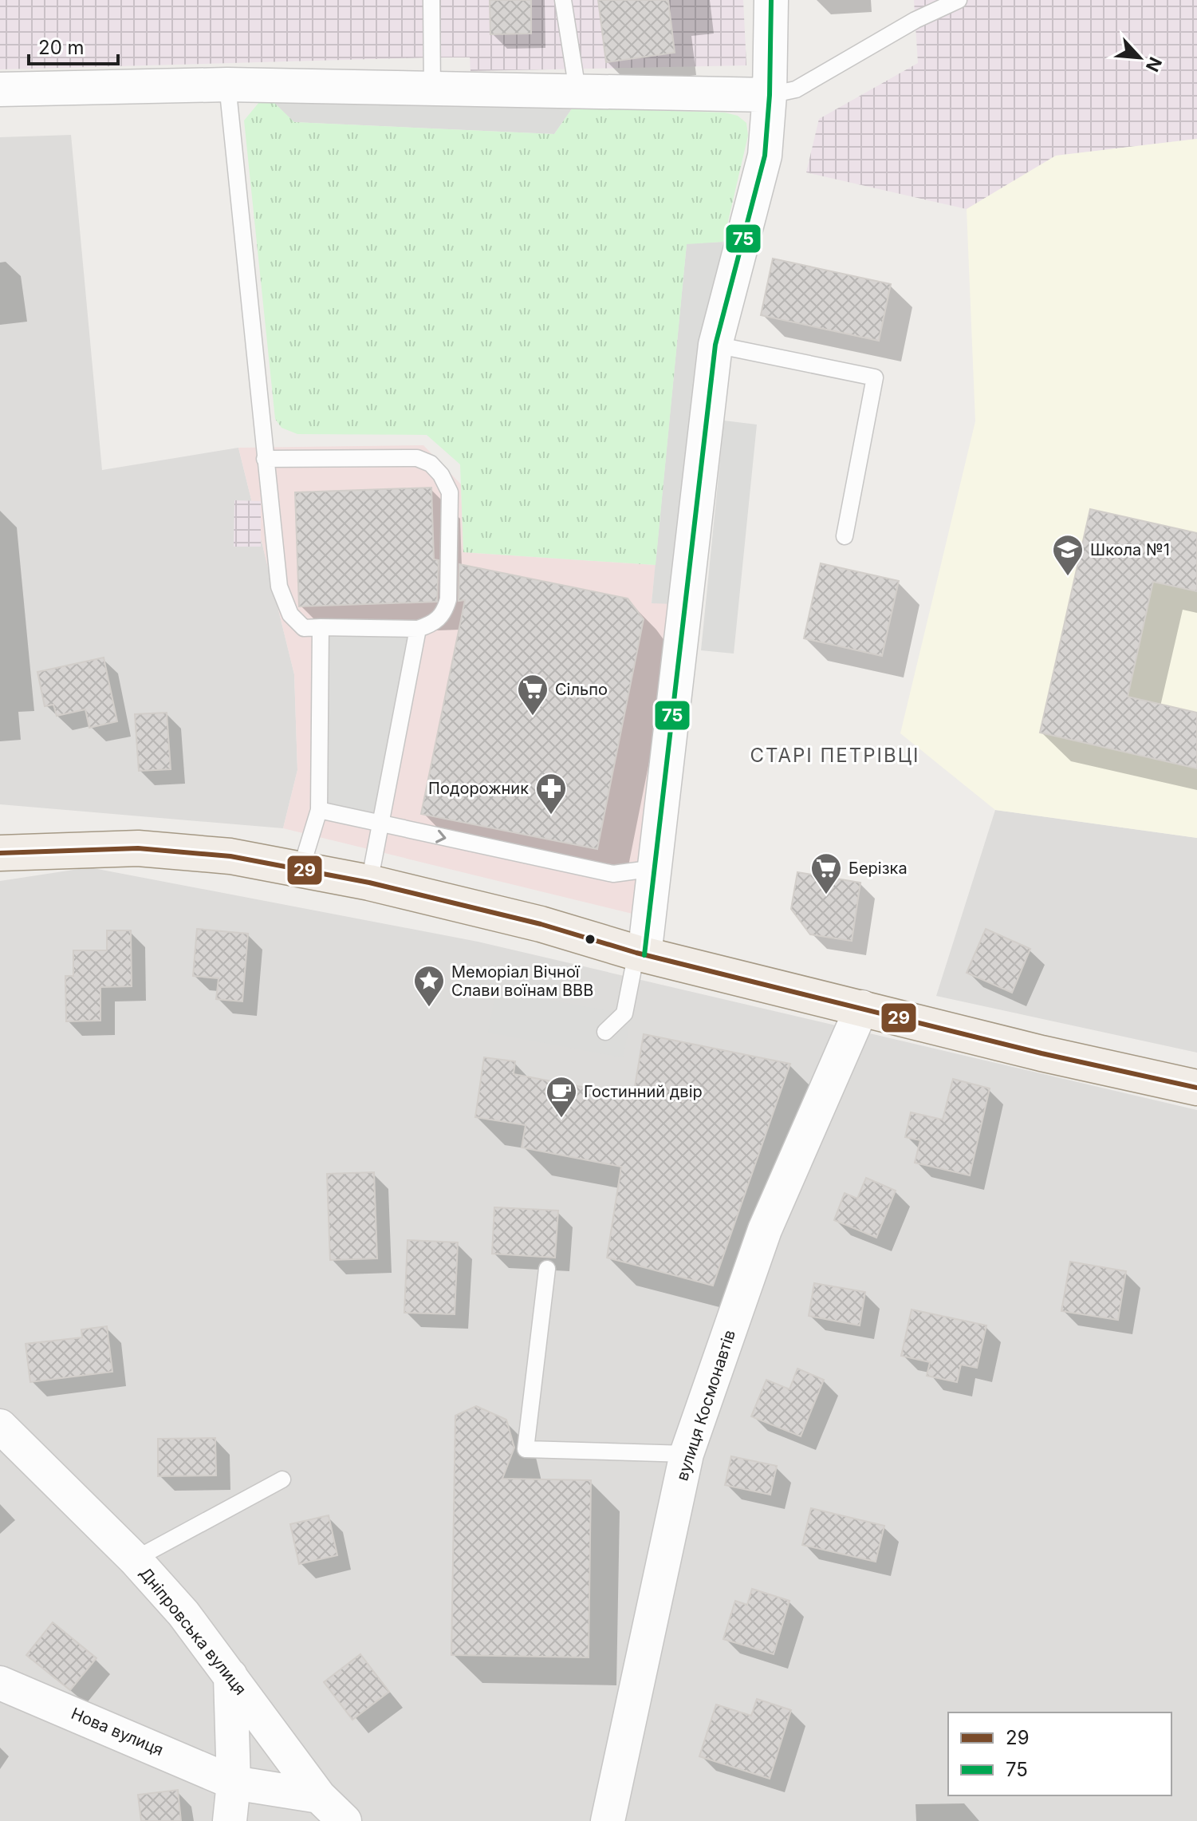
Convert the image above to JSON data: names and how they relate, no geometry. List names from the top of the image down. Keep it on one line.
{"streets":{"street":["вулиця Космонавтів","Дніпровська вулиця","Нова вулиця"]},"crossings":[["Дніпровська вулиця","Нова вулиця"]],"districts":["СТАРІ ПЕТРІВЦІ"],"places":{"school or university":["Школа №1"],"supermarket":["Сільпо","Берізка"],"pharmacy":["Подорожник"],"place":["Меморіал Вічної Слави воїнам ВВВ"],"cafe":["Гостинний двір"]},"lines":["transit line 75","transit line 29"],"legend":["29","75"],"scale_bar":"20 m","north":"bottom right"}
